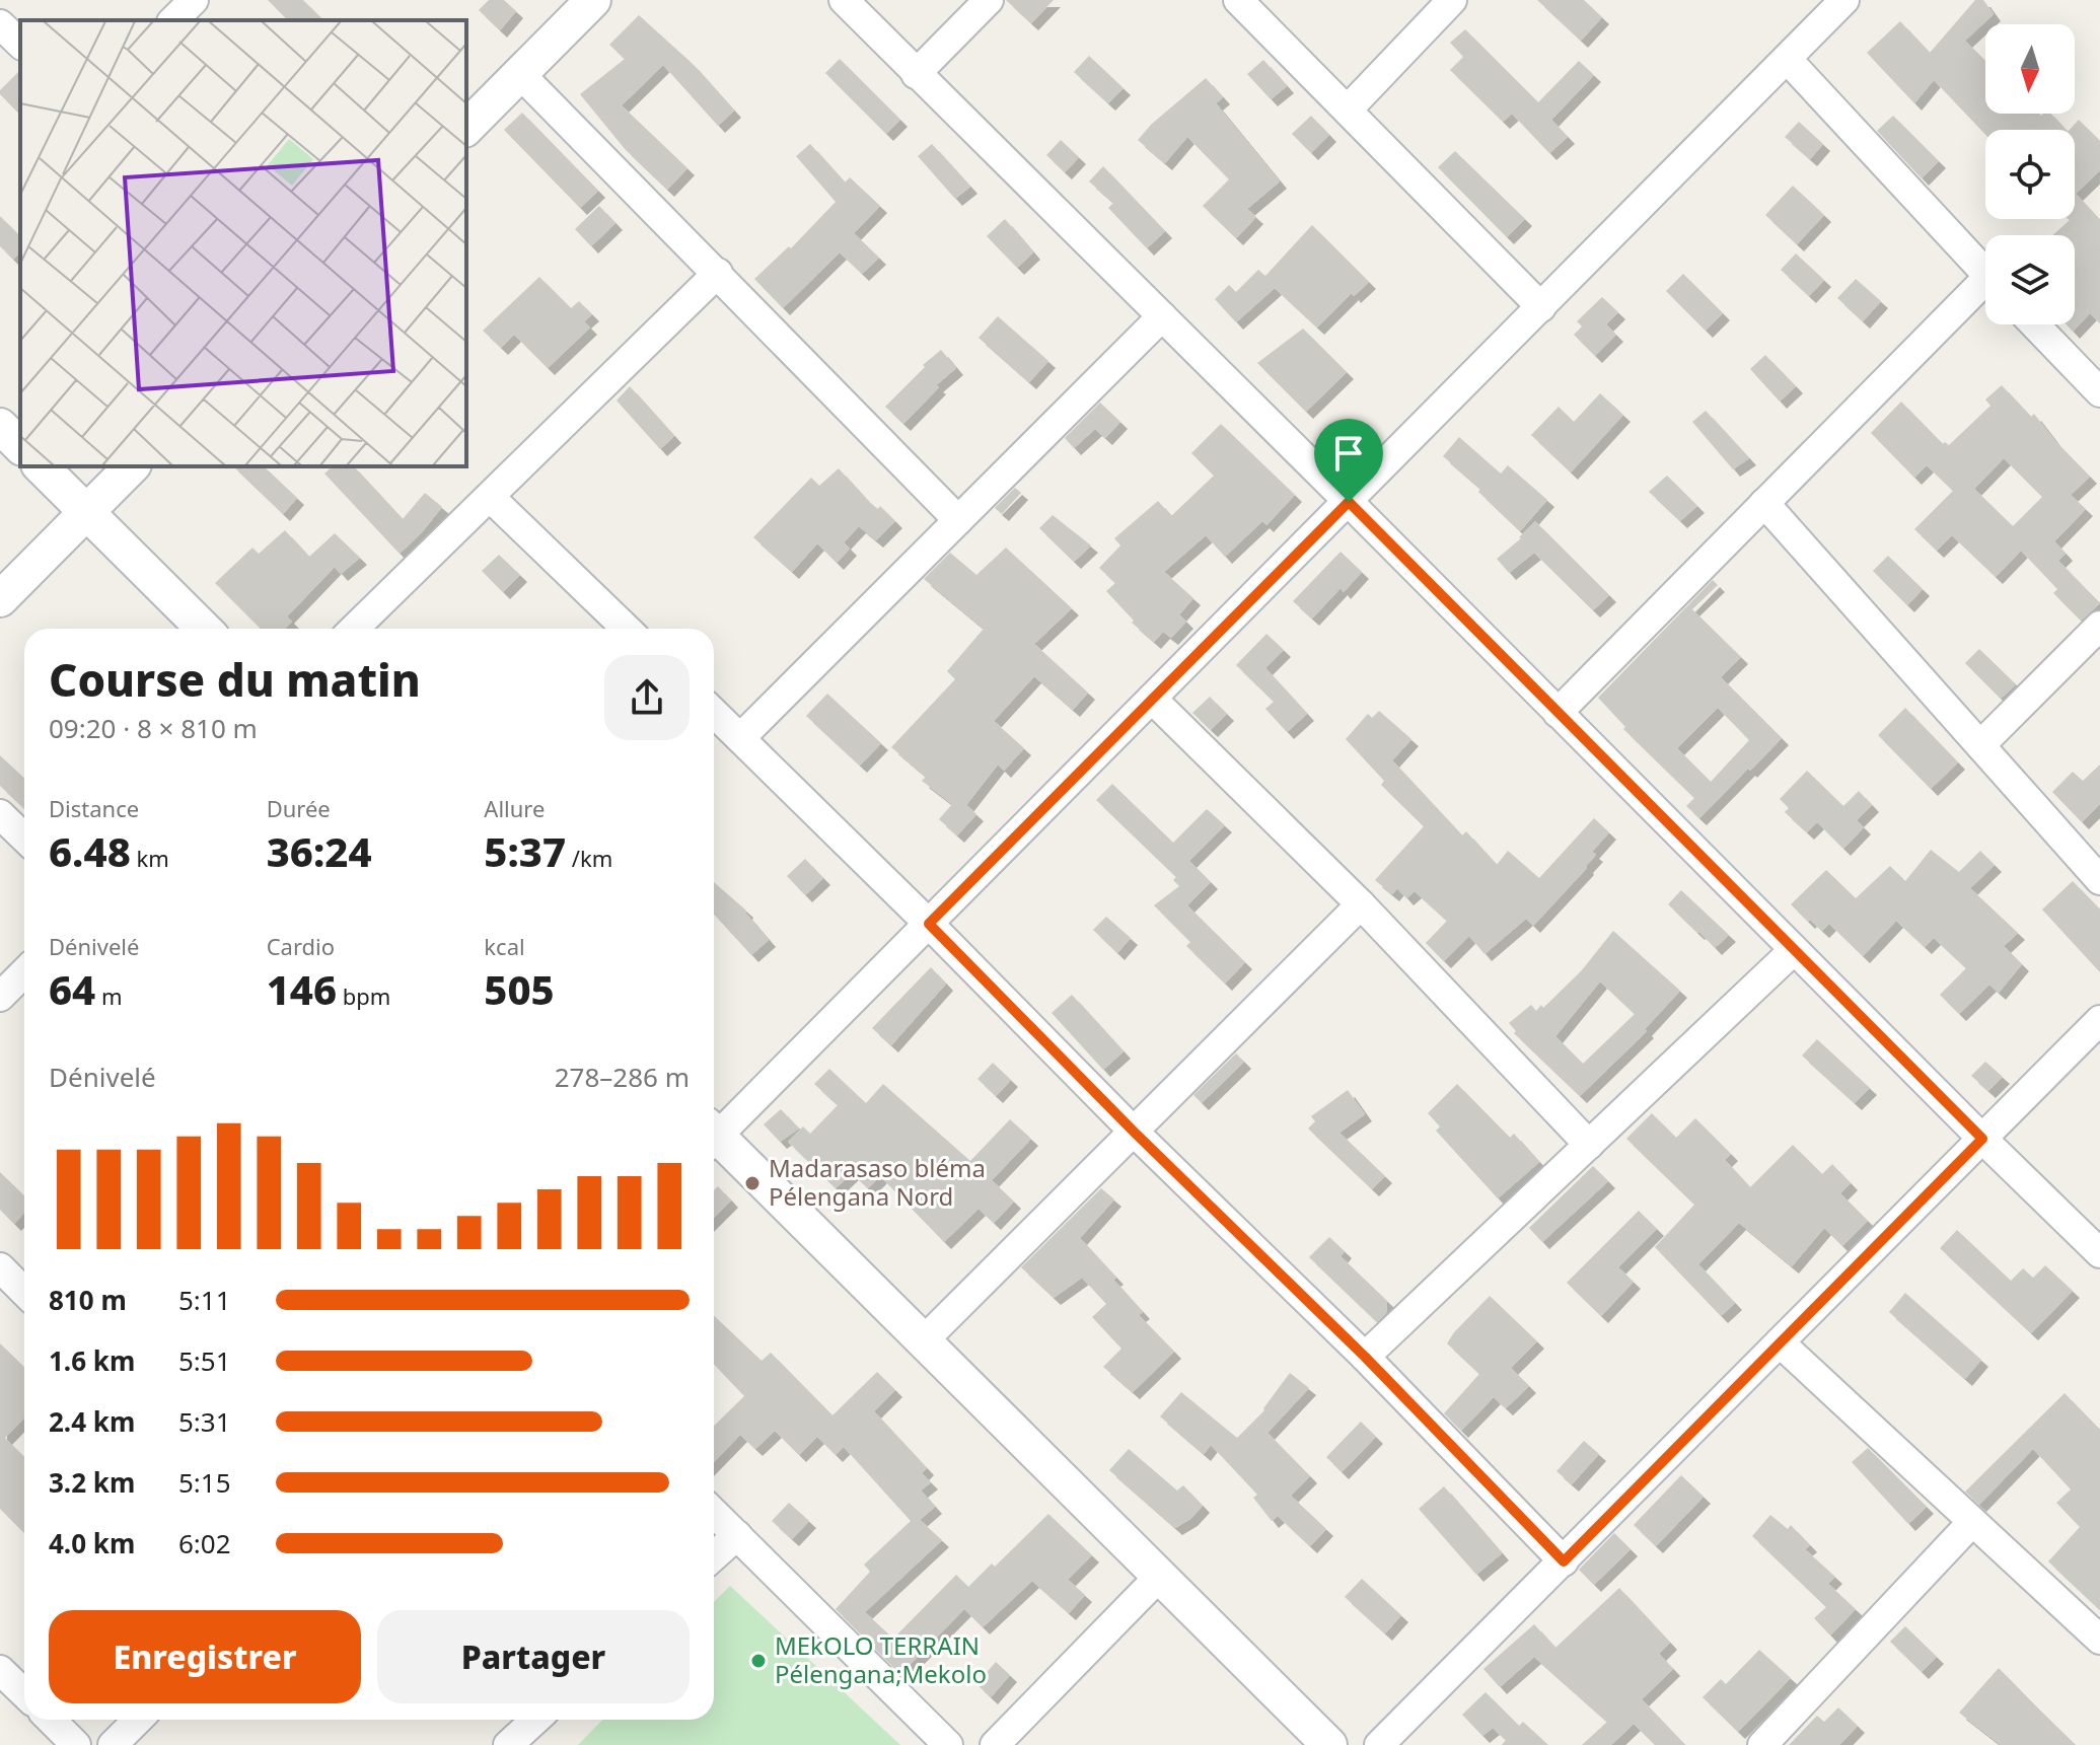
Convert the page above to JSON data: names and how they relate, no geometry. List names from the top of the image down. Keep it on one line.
{"places":["Madarasaso bléma Pélengana Nord","MEkOLO TERRAIN Pélengana;Mekolo"],"north":"bottom","page":{"heading":["Course du matin","09:20 · 8 × 810 m"],"stats":[["Distance","6.48 km"],["Durée","36:24"],["Allure","5:37 /km"],["Dénivelé","64 m"],["Cardio","146 bpm"],["kcal","505"]],"chart":["Dénivelé","278–286 m"],"list":[{"name":"810 m","note":"5:11"},{"name":"1.6 km","note":"5:51"},{"name":"2.4 km","note":"5:31"},{"name":"3.2 km","note":"5:15"},{"name":"4.0 km","note":"6:02"}],"buttons":["Enregistrer","Partager"]}}
